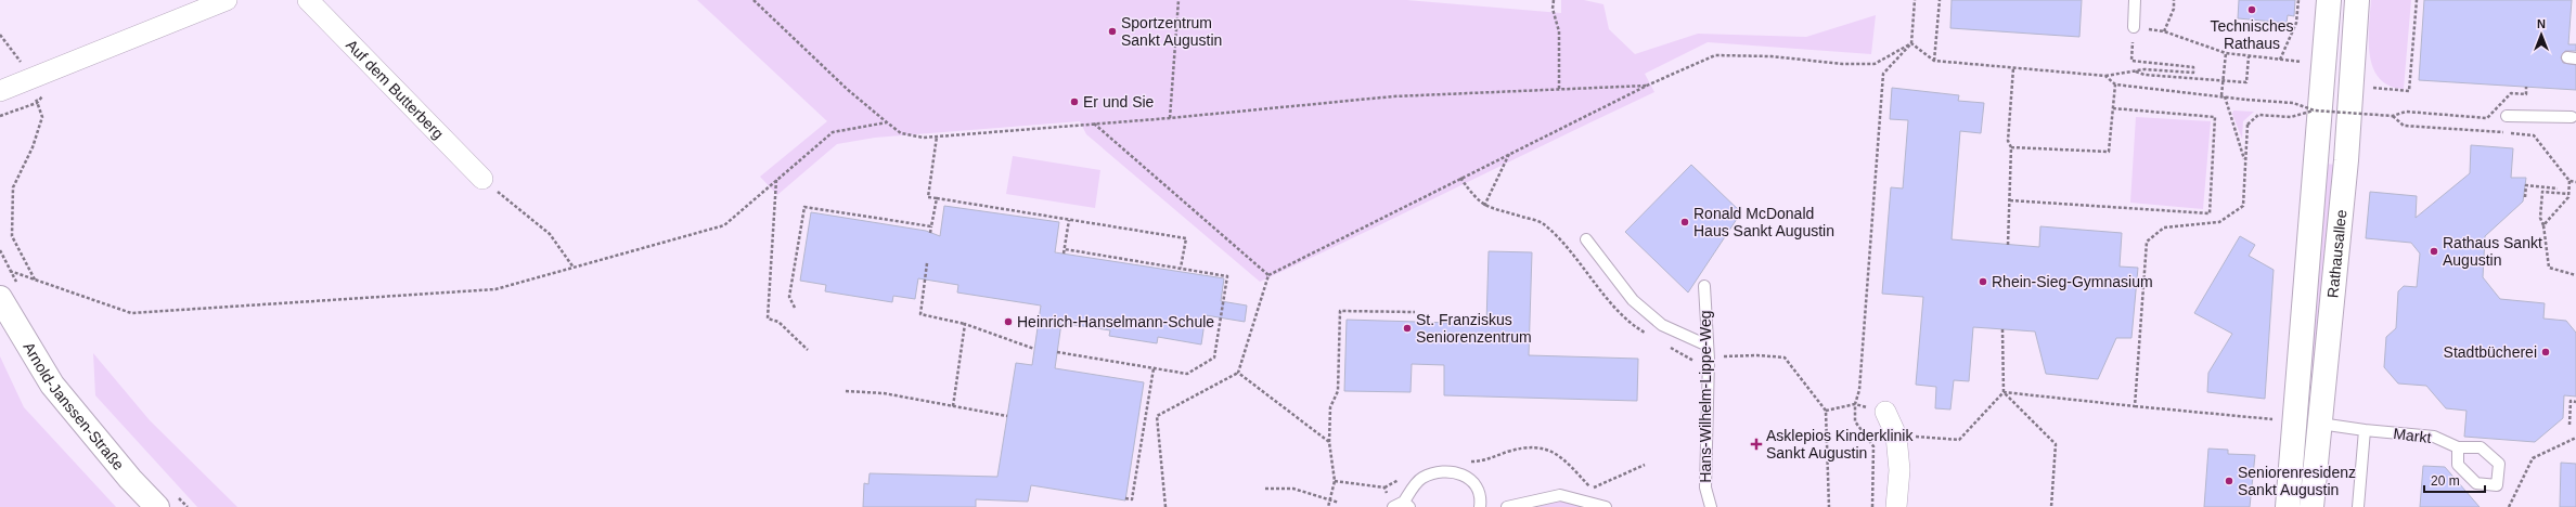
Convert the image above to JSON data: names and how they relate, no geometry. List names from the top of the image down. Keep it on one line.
{"streets":{"street":["Auf dem Butterberg","Rathausallee","Arnold-Janssen-Straße"],"lane":["Hans-Wilhelm-Lippe-Weg","Markt"]},"crossings":[["Rathausallee","Markt"]],"places":{"other":["Technisches Rathaus","Sportzentrum Sankt Augustin","Er und Sie","Ronald McDonald Haus Sankt Augustin","Rathaus Sankt Augustin","Rhein-Sieg-Gymnasium","Heinrich-Hanselmann-Schule","St. Franziskus Seniorenzentrum","Stadtbücherei","Seniorenresidenz Sankt Augustin"],"health":["Asklepios Kinderklinik Sankt Augustin"]},"scale_bar":"20 m","north":"top"}
